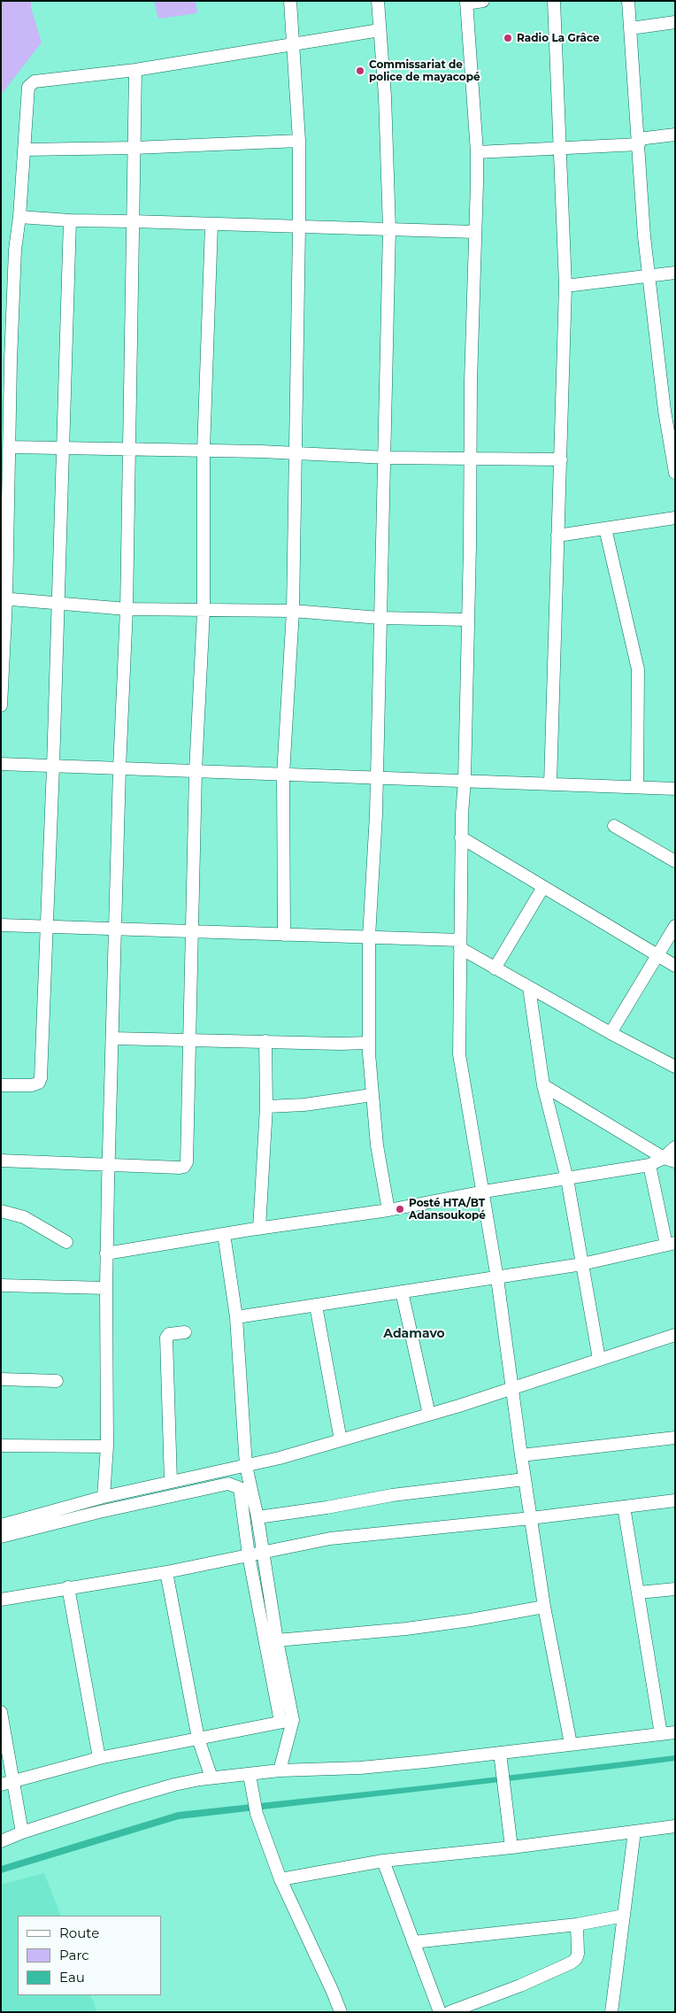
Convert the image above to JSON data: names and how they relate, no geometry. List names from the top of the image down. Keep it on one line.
{"districts":["Adamavo"],"places":["Radio La Grâce","Commissariat de police de mayacopé","Posté HTA/BT Adansoukopé"],"legend":["Route","Parc","Eau"]}
